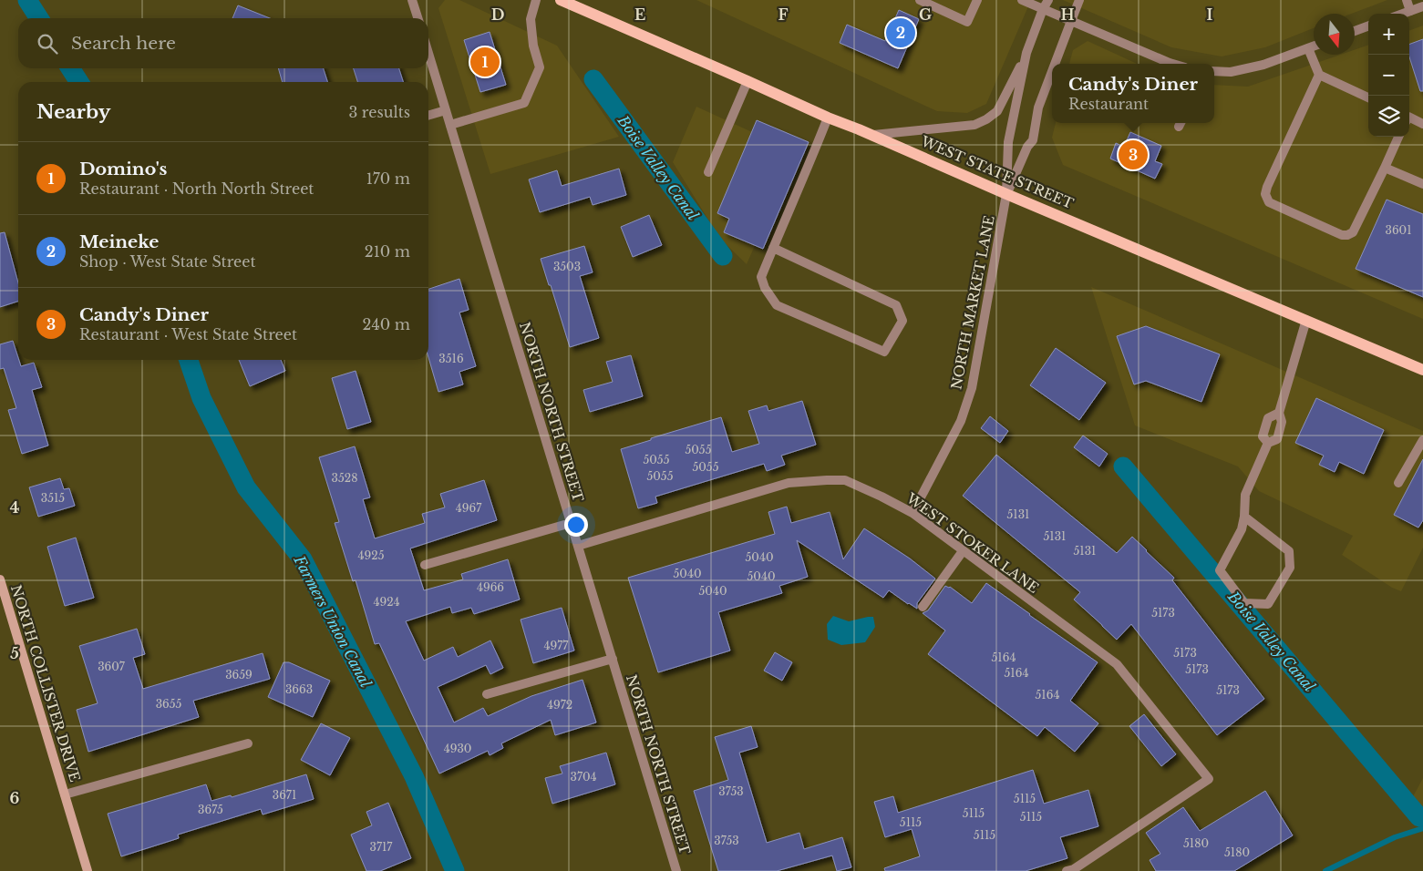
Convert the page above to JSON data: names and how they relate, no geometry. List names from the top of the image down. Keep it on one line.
{"streets":{"main road":["WEST STATE STREET"],"street":["NORTH MARKET LANE","NORTH NORTH STREET","WEST STOKER LANE","NORTH COLLISTER DRIVE"]},"crossings":[["WEST STATE STREET","NORTH MARKET LANE"],["NORTH MARKET LANE","WEST STOKER LANE"],["NORTH NORTH STREET","WEST STOKER LANE"]],"water":["Boise Valley Canal","Farmers Union Canal"],"house_numbers":["3601","3503","3516","5055","5055","5055","5055","3528","3515","4967","5131","5131","5131","4925","5040","5040","5040","4966","5040","4924","5173","4977","5173","5164","3607","5173","5164","3659","3663","5173","5164","3655","4972","4930","3704","3753","3671","5115","3675","5115","5115","5115","5115","3753","5180","3717","5180"],"north":"bottom","page":{"map_buttons":["+","−"],"pins":["2","1","3"],"search":"Search here","popup":["Candy's Diner","Restaurant"],"heading":["Nearby","3 results"],"list":[{"mark":"1","name":"Domino's","note":"Restaurant · North North Street","value":"170 m"},{"mark":"2","name":"Meineke","note":"Shop · West State Street","value":"210 m"},{"mark":"3","name":"Candy's Diner","note":"Restaurant · West State Street","value":"240 m"}]},"grid":{"columns":["D","E","F","G","H","I"],"rows":["4","5","6"]}}
